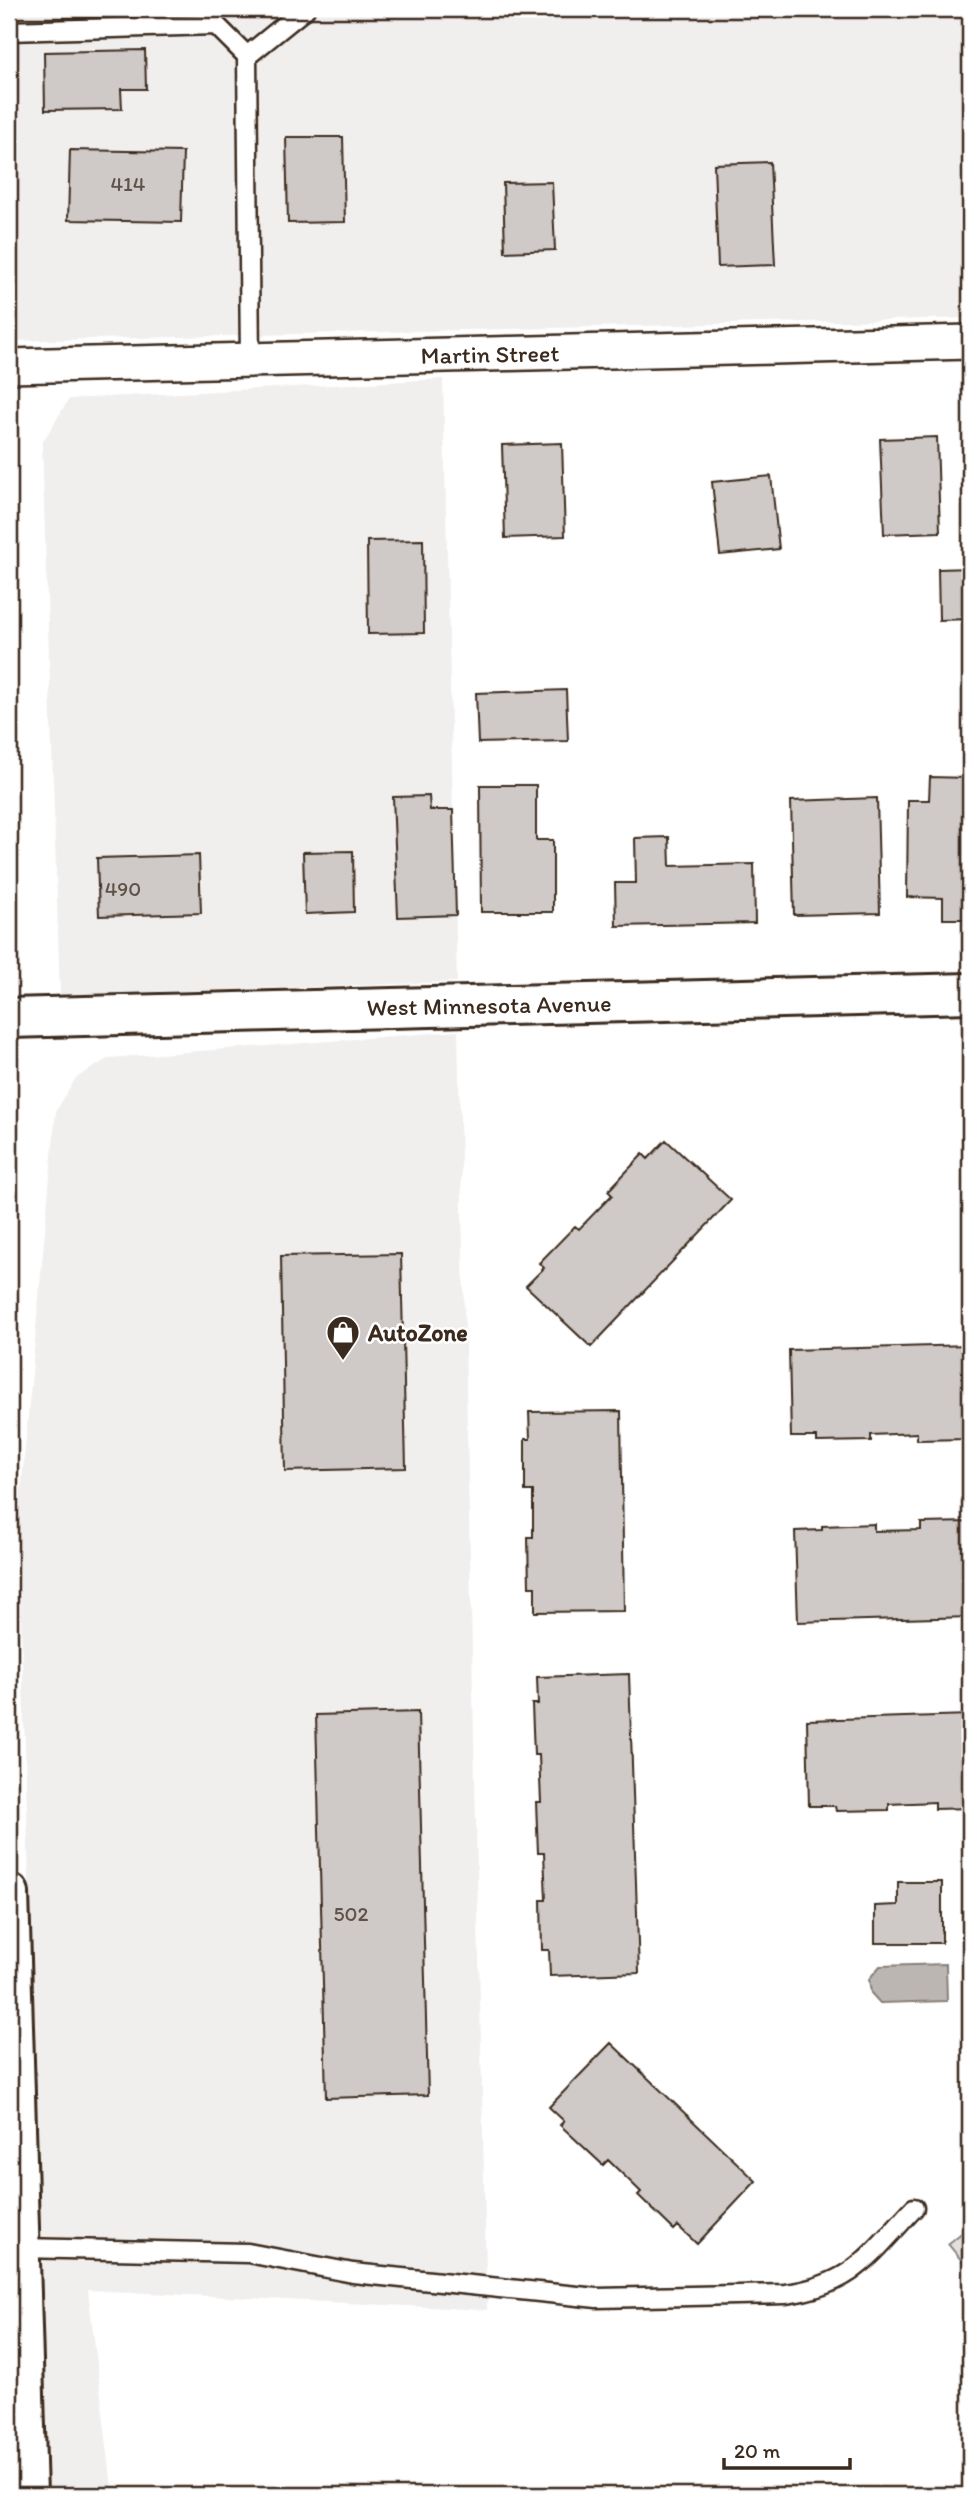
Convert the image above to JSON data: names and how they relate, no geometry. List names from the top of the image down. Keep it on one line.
{"streets":{"main road":["West Minnesota Avenue"],"street":["Martin Street"]},"places":{"shop":["AutoZone"]},"house_numbers":["414","490","502"],"scale_bar":"20 m"}
